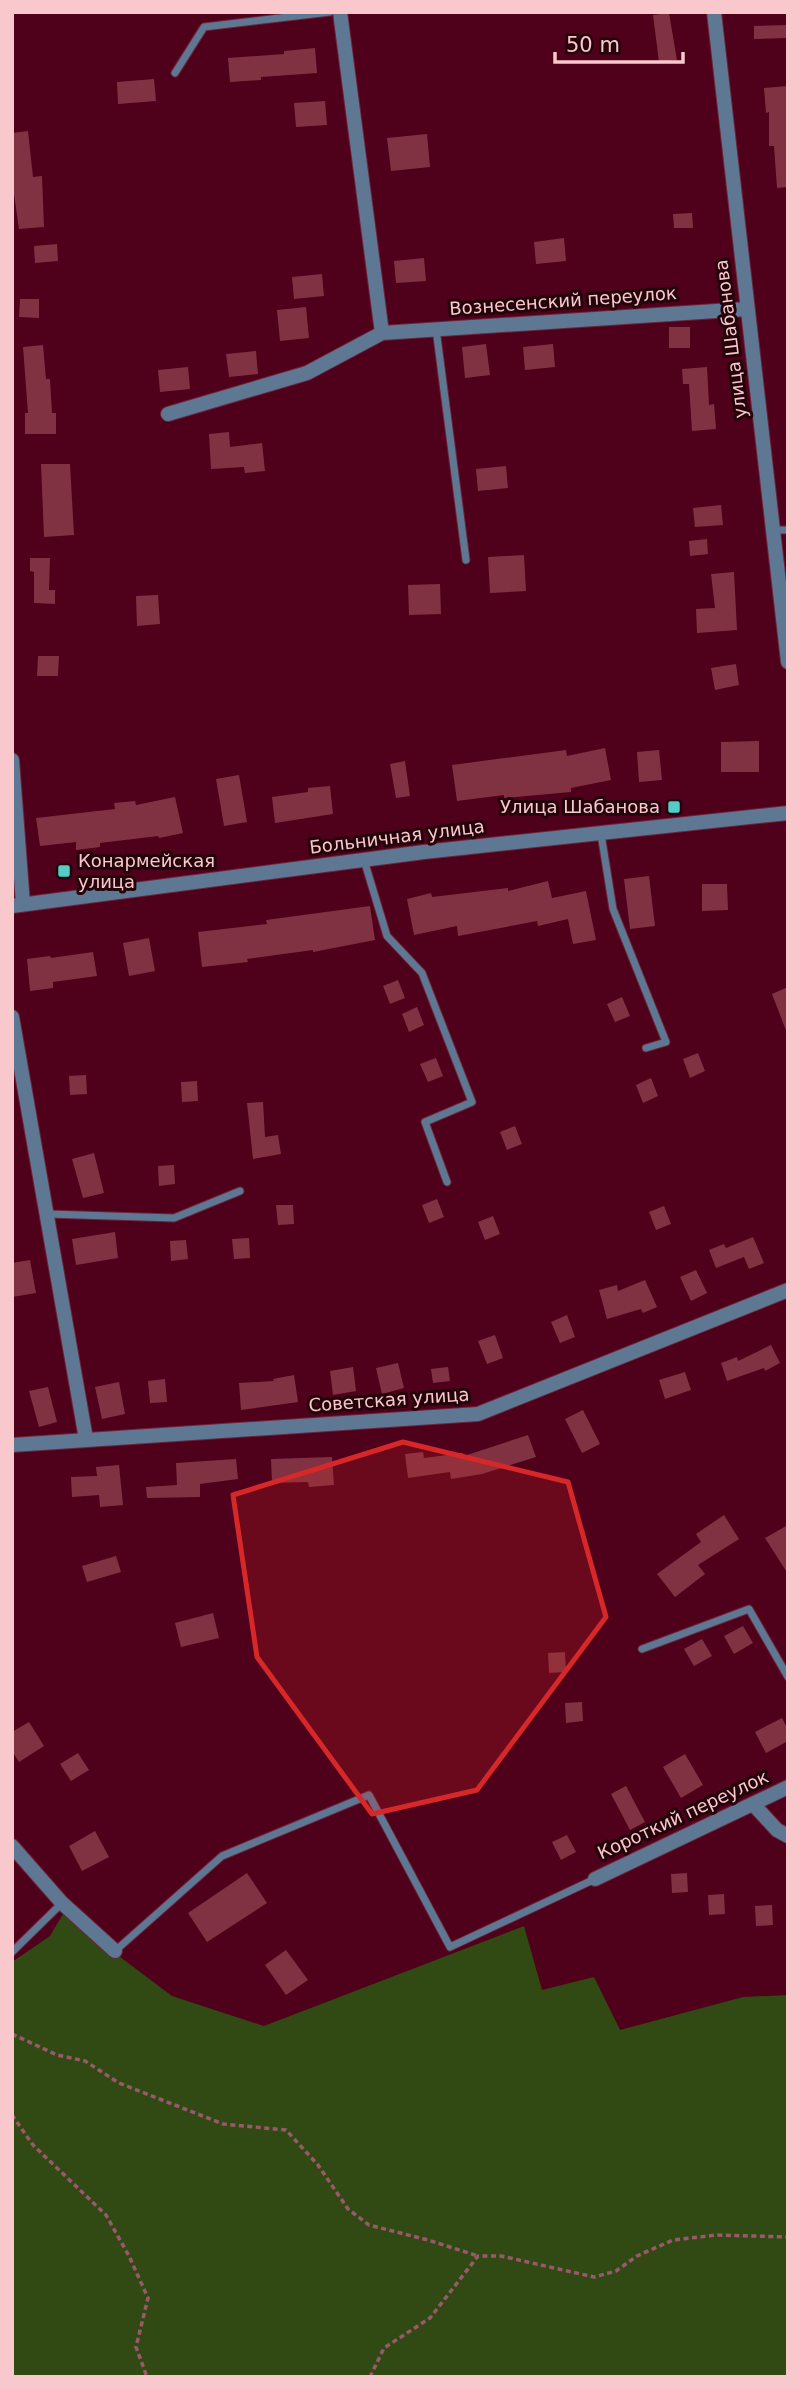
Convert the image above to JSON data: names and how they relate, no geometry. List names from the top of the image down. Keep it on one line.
{"streets":{"street":["Вознесенский переулок","улица Шабанова","Больничная улица","Советская улица","Короткий переулок"]},"crossings":[["Вознесенский переулок","улица Шабанова"]],"places":{"transit":["Улица Шабанова","Конармейская улица"]},"scale_bar":"50 m"}
